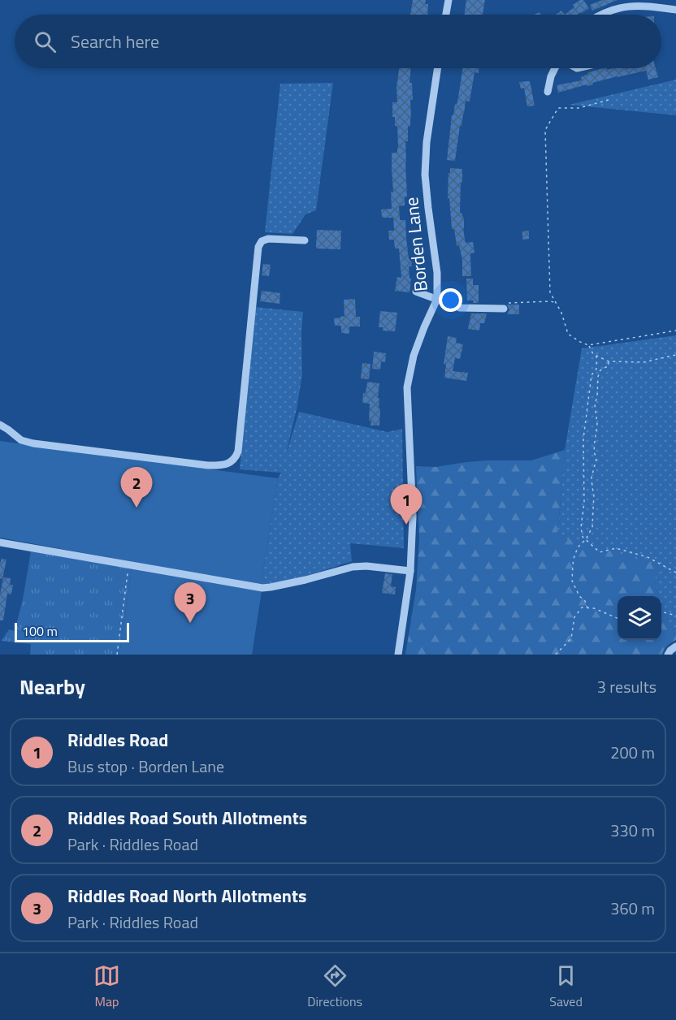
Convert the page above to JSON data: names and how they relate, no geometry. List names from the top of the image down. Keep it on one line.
{"streets":{"street":["Borden Lane"]},"scale_bar":"100 m","page":{"search":"Search here","pins":["2","1","3"],"scale":"100 m","heading":["Nearby","3 results"],"list":[{"mark":"1","name":"Riddles Road","note":"Bus stop · Borden Lane","value":"200 m"},{"mark":"2","name":"Riddles Road South Allotments","note":"Park · Riddles Road","value":"330 m"},{"mark":"3","name":"Riddles Road North Allotments","note":"Park · Riddles Road","value":"360 m"}],"nav":["Map","Directions","Saved"]}}
